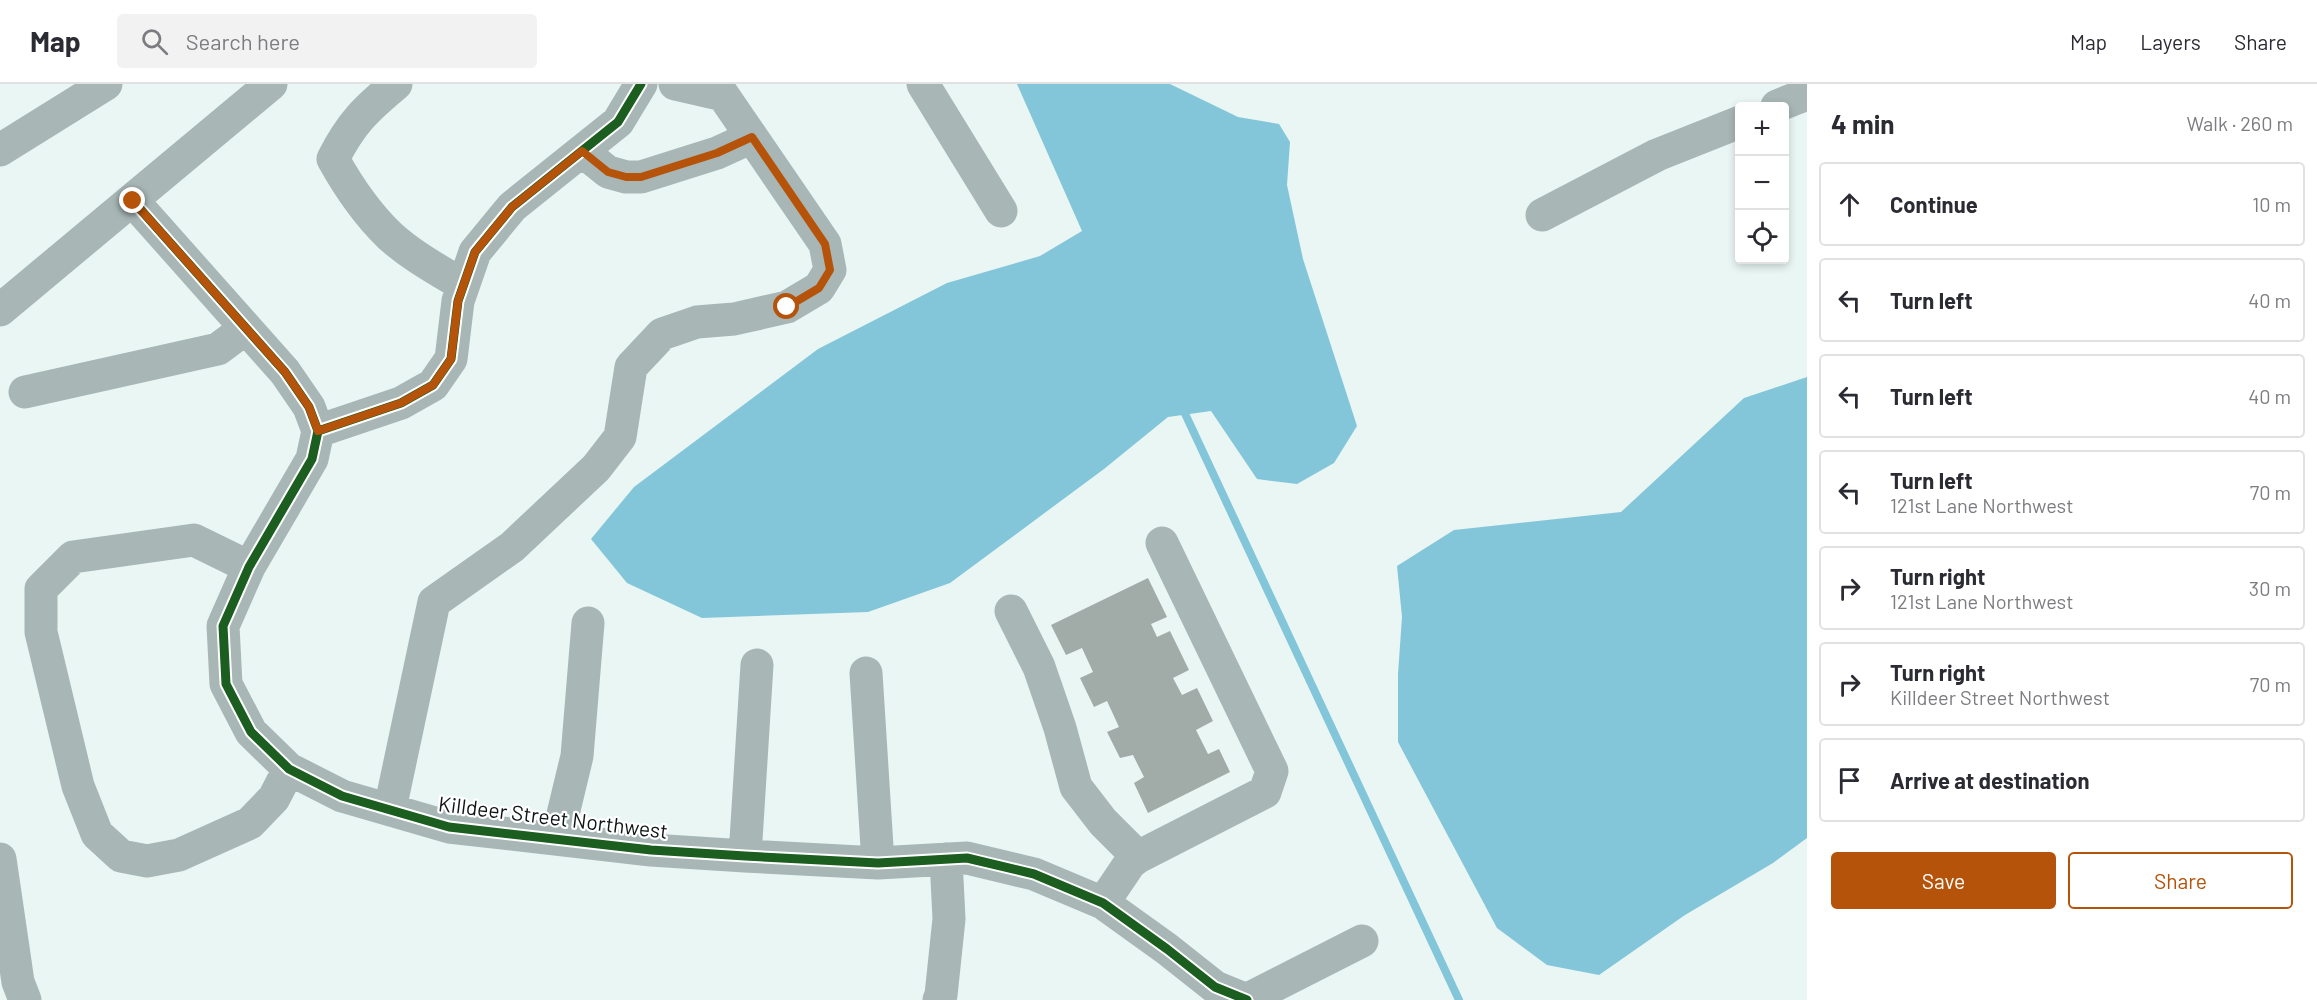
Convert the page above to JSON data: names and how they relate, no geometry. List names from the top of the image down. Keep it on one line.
{"streets":{"street":["Killdeer Street Northwest"]},"page":{"header":"Map","search":"Search here","nav":["Map","Layers","Share"],"heading":["4 min","Walk · 260 m"],"map_buttons":["+","−"],"list":[["Continue","10 m"],["Turn left","40 m"],["Turn left","40 m"],["Turn left","121st Lane Northwest","70 m"],["Turn right","121st Lane Northwest","30 m"],["Turn right","Killdeer Street Northwest","70 m"],"Arrive at destination"],"buttons":["Save","Share"]}}
